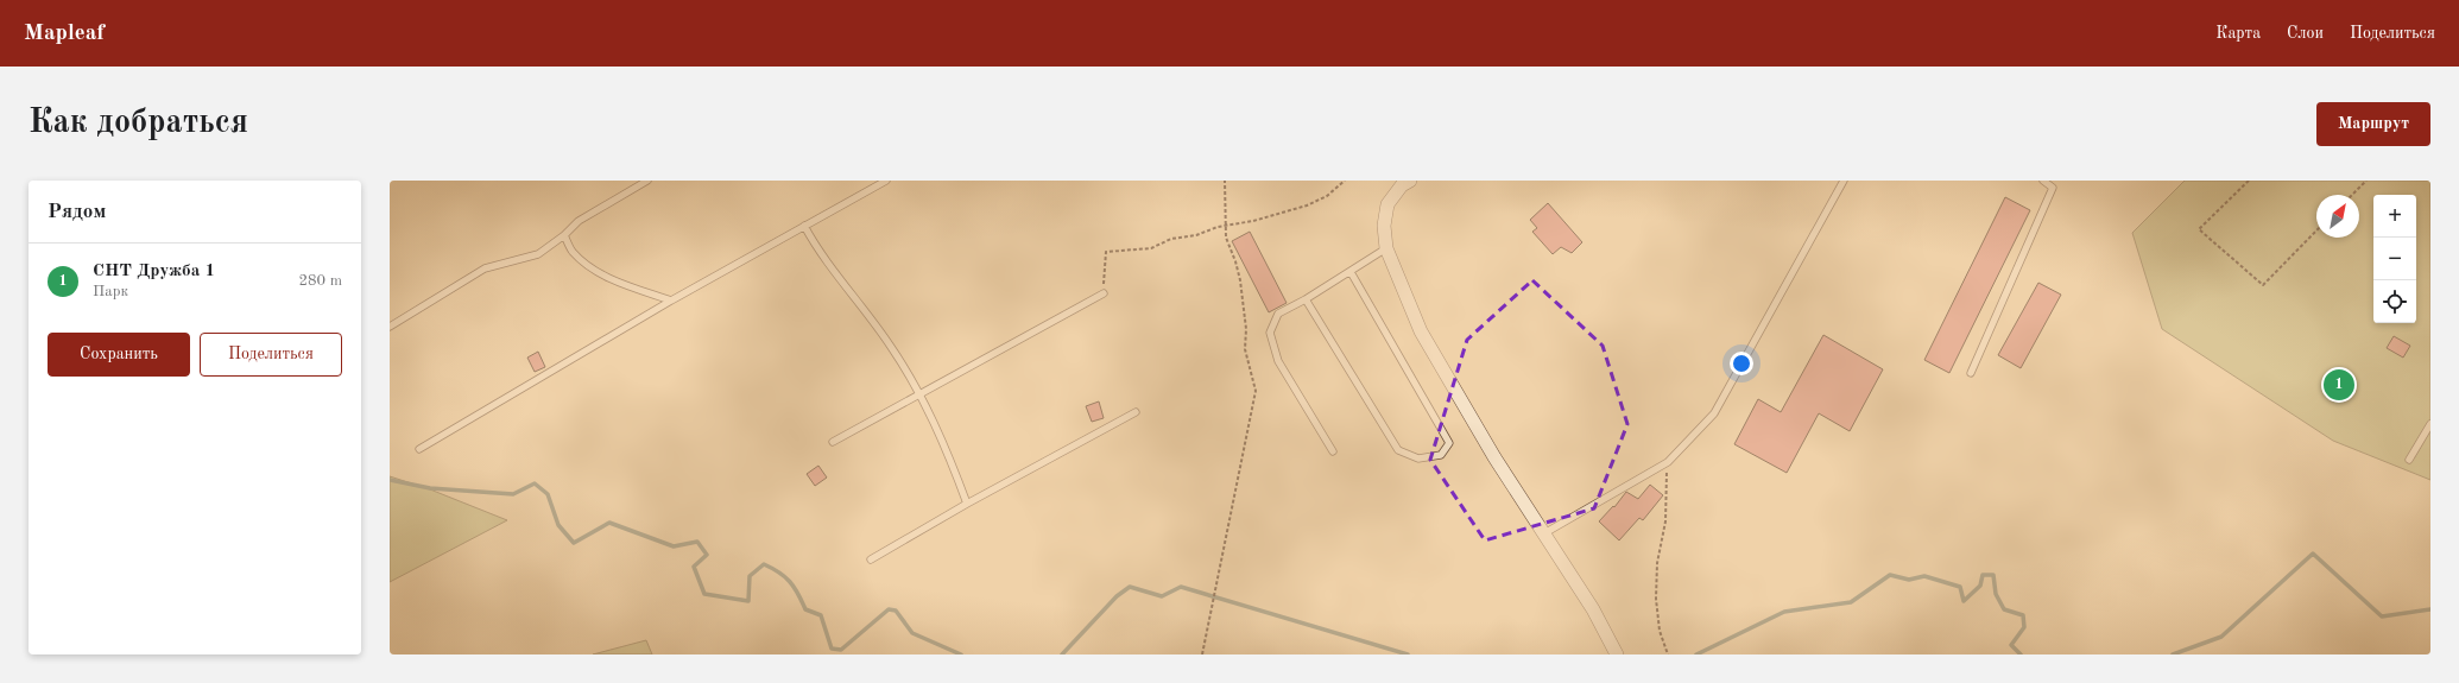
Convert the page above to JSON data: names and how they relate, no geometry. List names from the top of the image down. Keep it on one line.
{"north":"top right","page":{"header":"Mapleaf","nav":["Карта","Слои","Поделиться"],"buttons":["Маршрут",["Сохранить","Поделиться"]],"title":"Как добраться","heading":"Рядом","map_buttons":["+","−"],"list":[{"mark":"1","name":"СНТ Дружба 1","note":"Парк","value":"280 m"}],"pins":"1"}}
